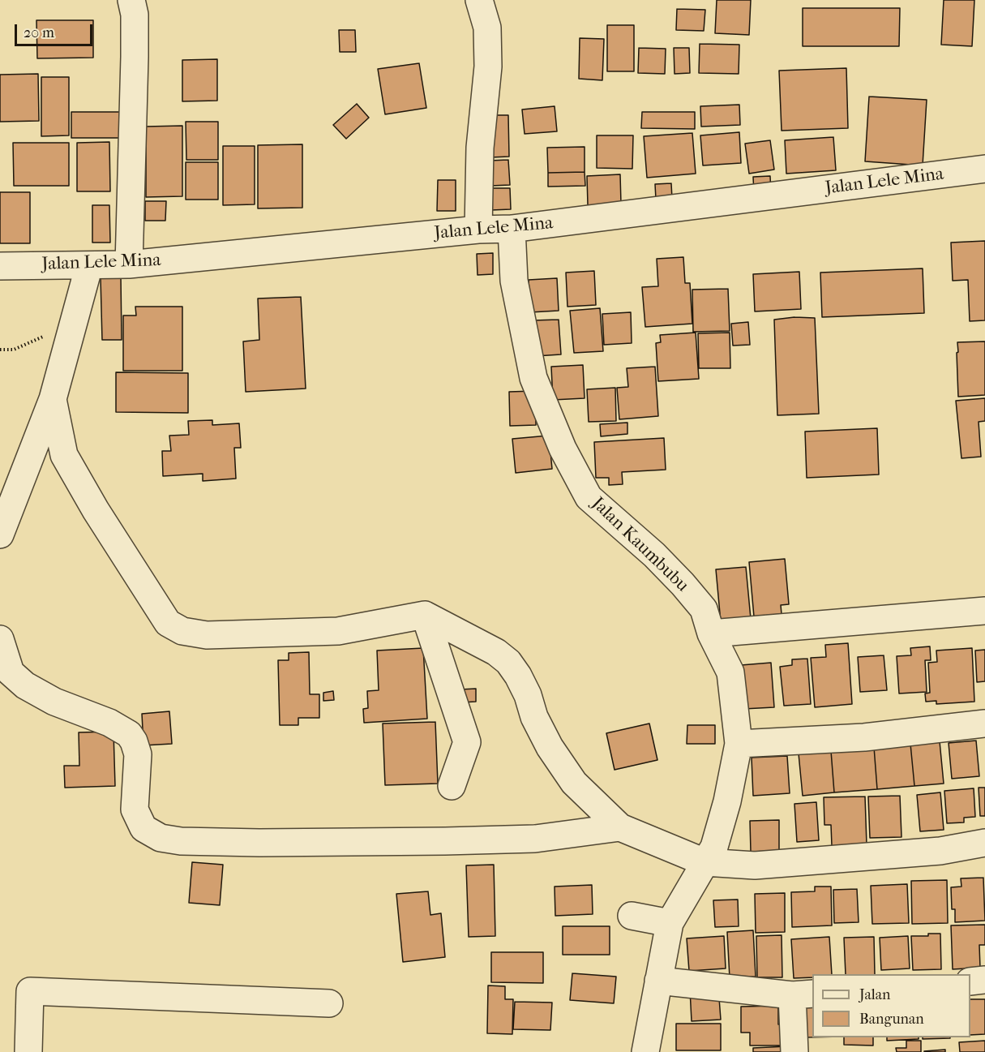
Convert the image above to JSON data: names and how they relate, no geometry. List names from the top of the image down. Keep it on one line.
{"streets":{"street":["Jalan Lele Mina","Jalan Kaumbubu"]},"crossings":[["Jalan Lele Mina","Jalan Kaumbubu"]],"legend":["Jalan","Bangunan"],"scale_bar":"20 m"}
